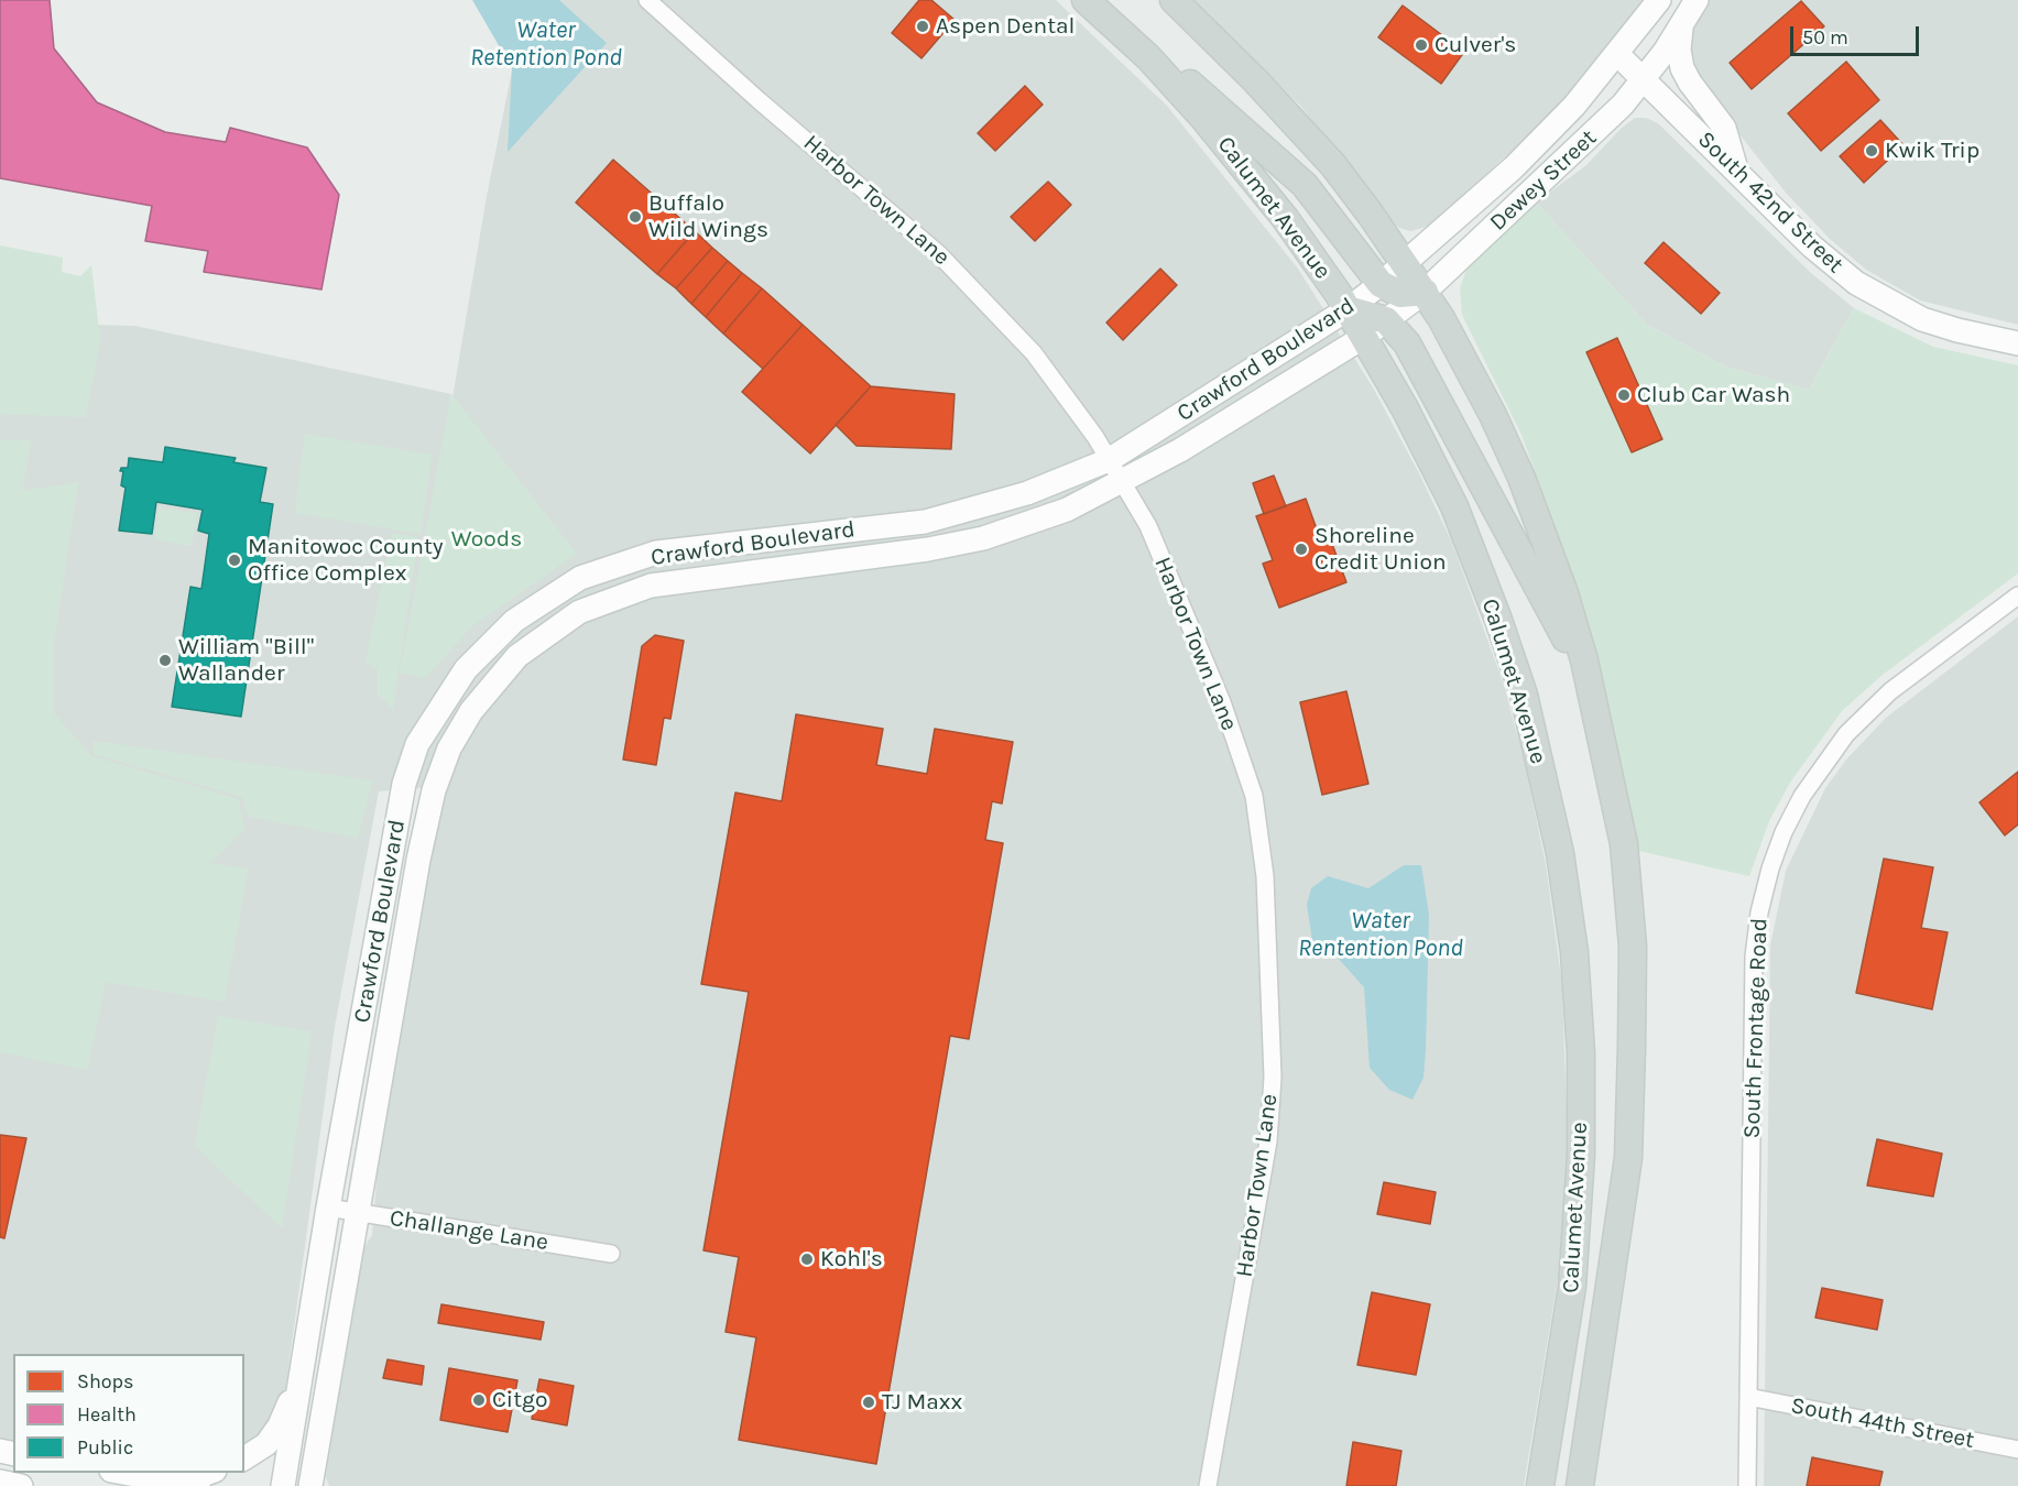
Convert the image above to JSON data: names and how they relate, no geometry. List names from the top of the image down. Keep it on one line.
{"streets":{"main road":["Calumet Avenue"],"street":["Dewey Street","Harbor Town Lane","South 42nd Street","Crawford Boulevard","South Frontage Road","Challange Lane","South 44th Street"]},"crossings":[["Dewey Street","South 42nd Street"],["Dewey Street","Calumet Avenue"],["Dewey Street","Crawford Boulevard"],["Harbor Town Lane","Crawford Boulevard"],["Calumet Avenue","Crawford Boulevard"],["Crawford Boulevard","Challange Lane"],["South Frontage Road","South 44th Street"]],"water":["Water Retention Pond","Water Rentention Pond"],"parks":["Woods"],"places":["Aspen Dental","Culver's","Kwik Trip","Buffalo Wild Wings","Club Car Wash","Shoreline Credit Union","Manitowoc County Office Complex","William \"Bill\" Wallander","Kohl's","Citgo","TJ Maxx"],"legend":["Shops","Health","Public"],"scale_bar":"50 m"}
